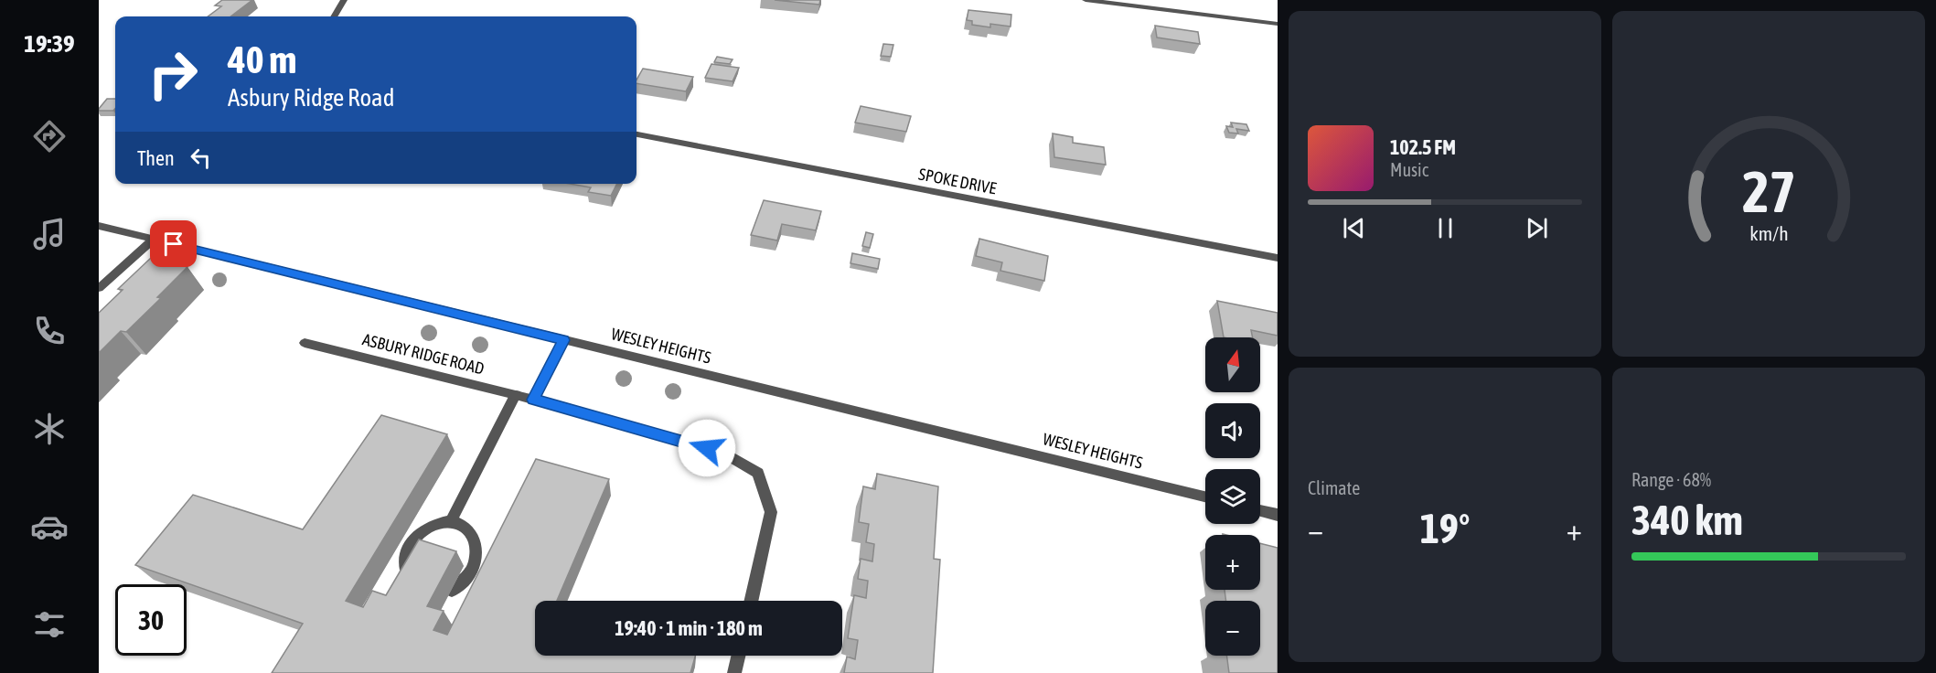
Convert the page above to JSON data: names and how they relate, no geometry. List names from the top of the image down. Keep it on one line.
{"streets":{"street":["SPOKE DRIVE","WESLEY HEIGHTS","ASBURY RIDGE ROAD"]},"north":"top","page":{"tabs":"19:39","turn":["40 m","Asbury Ridge Road"],"song":["102.5 FM","Music"],"then":"Then","map_buttons":["+","−"],"tile":["Climate",["Range · 68%","340 km"]],"heat":["−","19°","+"],"limit":"30","trip":"19:40 · 1 min · 180 m","gauge":["27","km/h"]}}
